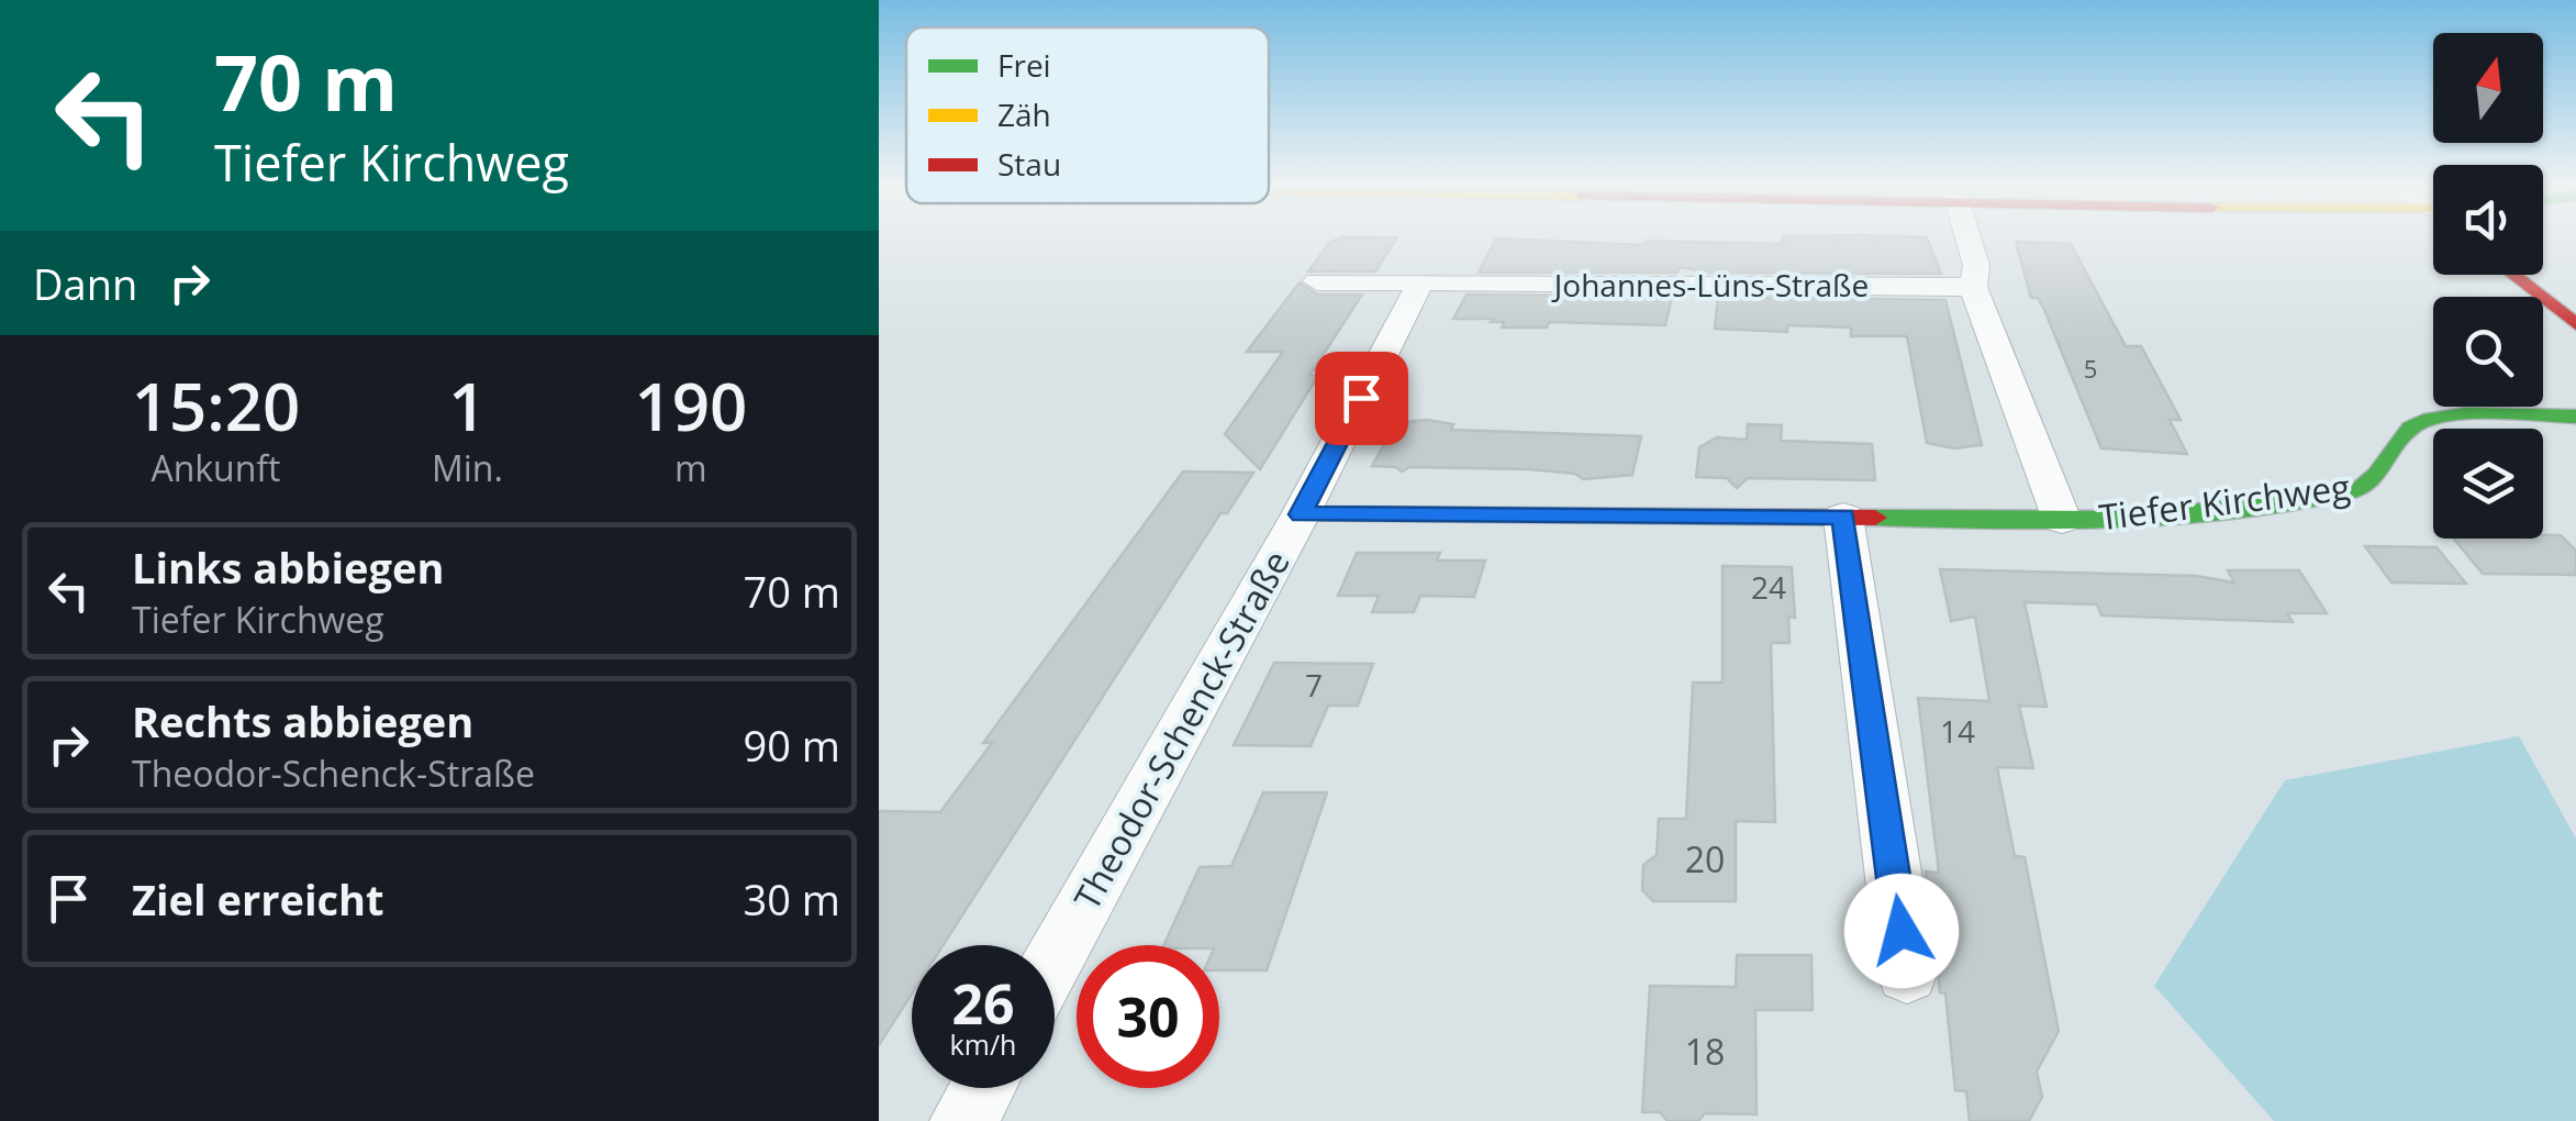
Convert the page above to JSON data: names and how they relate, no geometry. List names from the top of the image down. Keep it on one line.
{"streets":{"main road":["Tiefer Kirchweg"],"street":["Johannes-Lüns-Straße","Theodor-Schenck-Straße"]},"crossings":[["Johannes-Lüns-Straße","Theodor-Schenck-Straße"],["Tiefer Kirchweg","Theodor-Schenck-Straße"]],"house_numbers":["5","24","7","14","20","18"],"legend":["Frei","Zäh","Stau"],"north":"top","page":{"turn":["70 m","Tiefer Kirchweg"],"then":"Dann","eta":["15:20","Ankunft","1","Min.","190","m"],"list":[{"name":"Links abbiegen","note":"Tiefer Kirchweg","value":"70 m"},{"name":"Rechts abbiegen","note":"Theodor-Schenck-Straße","value":"90 m"},{"name":"Ziel erreicht","value":"30 m"}],"speed":"26 km/h","limit":"30"}}
